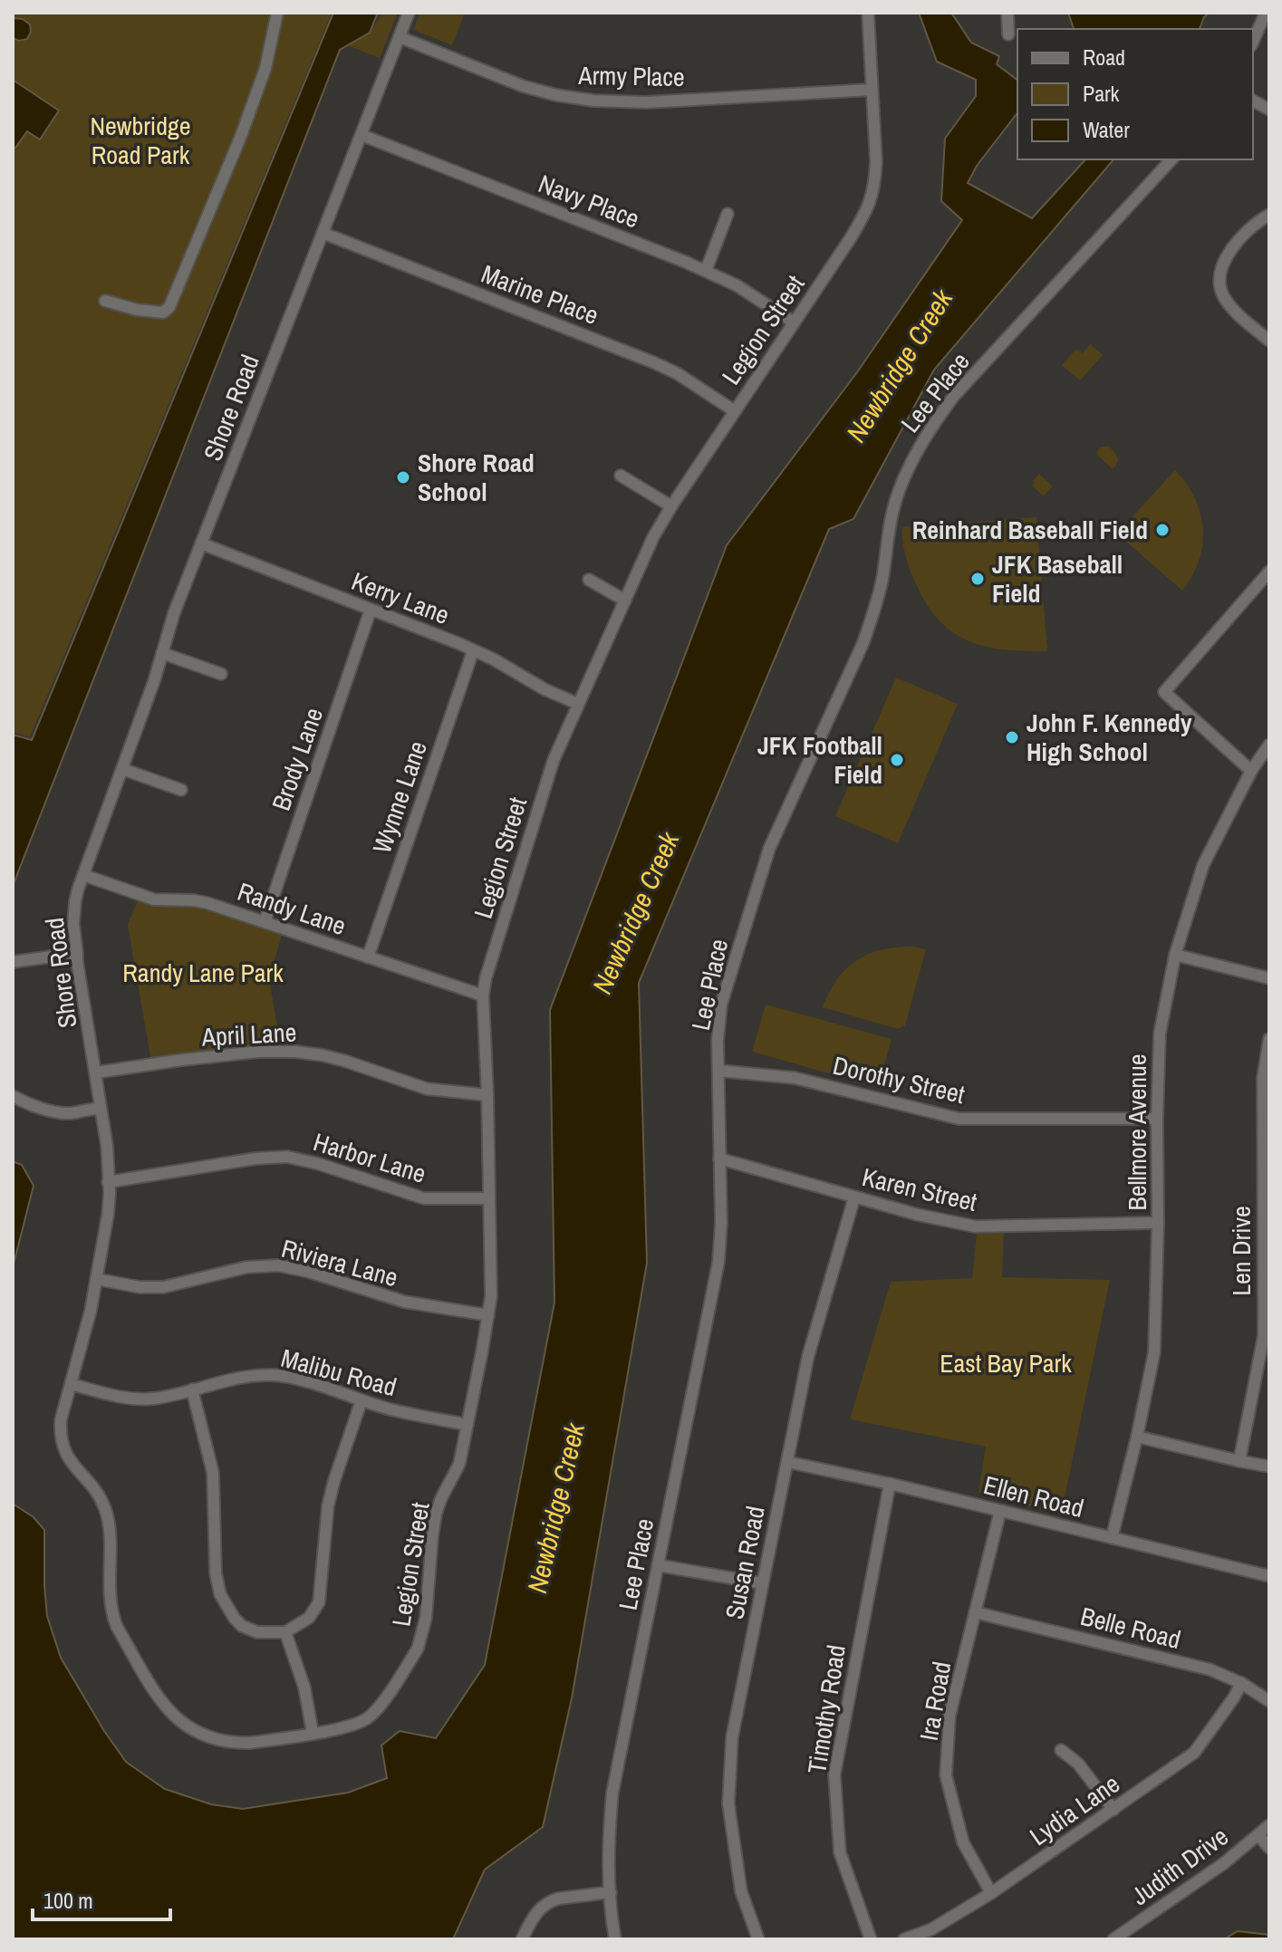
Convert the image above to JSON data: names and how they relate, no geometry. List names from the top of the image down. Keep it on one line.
{"streets":{"street":["Army Place","Navy Place","Marine Place","Legion Street","Lee Place","Shore Road","Kerry Lane","Brody Lane","Wynne Lane","Randy Lane","April Lane","Dorothy Street","Bellmore Avenue","Harbor Lane","Karen Street","Len Drive","Riviera Lane","Malibu Road","Ellen Road","Susan Road","Belle Road","Ira Road","Timothy Road","Lydia Lane","Judith Drive"]},"crossings":[["Army Place","Legion Street"],["Army Place","Shore Road"],["Navy Place","Legion Street"],["Navy Place","Shore Road"],["Marine Place","Legion Street"],["Marine Place","Shore Road"],["Legion Street","Shore Road"],["Legion Street","Kerry Lane"],["Legion Street","Randy Lane"],["Legion Street","April Lane"],["Legion Street","Harbor Lane"],["Legion Street","Riviera Lane"],["Legion Street","Malibu Road"],["Lee Place","Dorothy Street"],["Lee Place","Karen Street"],["Shore Road","Kerry Lane"],["Shore Road","Randy Lane"],["Shore Road","April Lane"],["Shore Road","Harbor Lane"],["Shore Road","Riviera Lane"],["Shore Road","Malibu Road"],["Kerry Lane","Brody Lane"],["Kerry Lane","Wynne Lane"],["Brody Lane","Randy Lane"],["Wynne Lane","Randy Lane"],["Dorothy Street","Bellmore Avenue"],["Bellmore Avenue","Karen Street"],["Bellmore Avenue","Ellen Road"],["Karen Street","Susan Road"],["Ellen Road","Susan Road"],["Ellen Road","Ira Road"],["Ellen Road","Timothy Road"],["Belle Road","Ira Road"],["Belle Road","Lydia Lane"],["Ira Road","Lydia Lane"]],"water":["Newbridge Creek"],"parks":["Newbridge Road Park","Randy Lane Park","East Bay Park"],"places":["Shore Road School","Reinhard Baseball Field","JFK Baseball Field","John F. Kennedy High School","JFK Football Field"],"legend":["Road","Park","Water"],"scale_bar":"100 m"}
